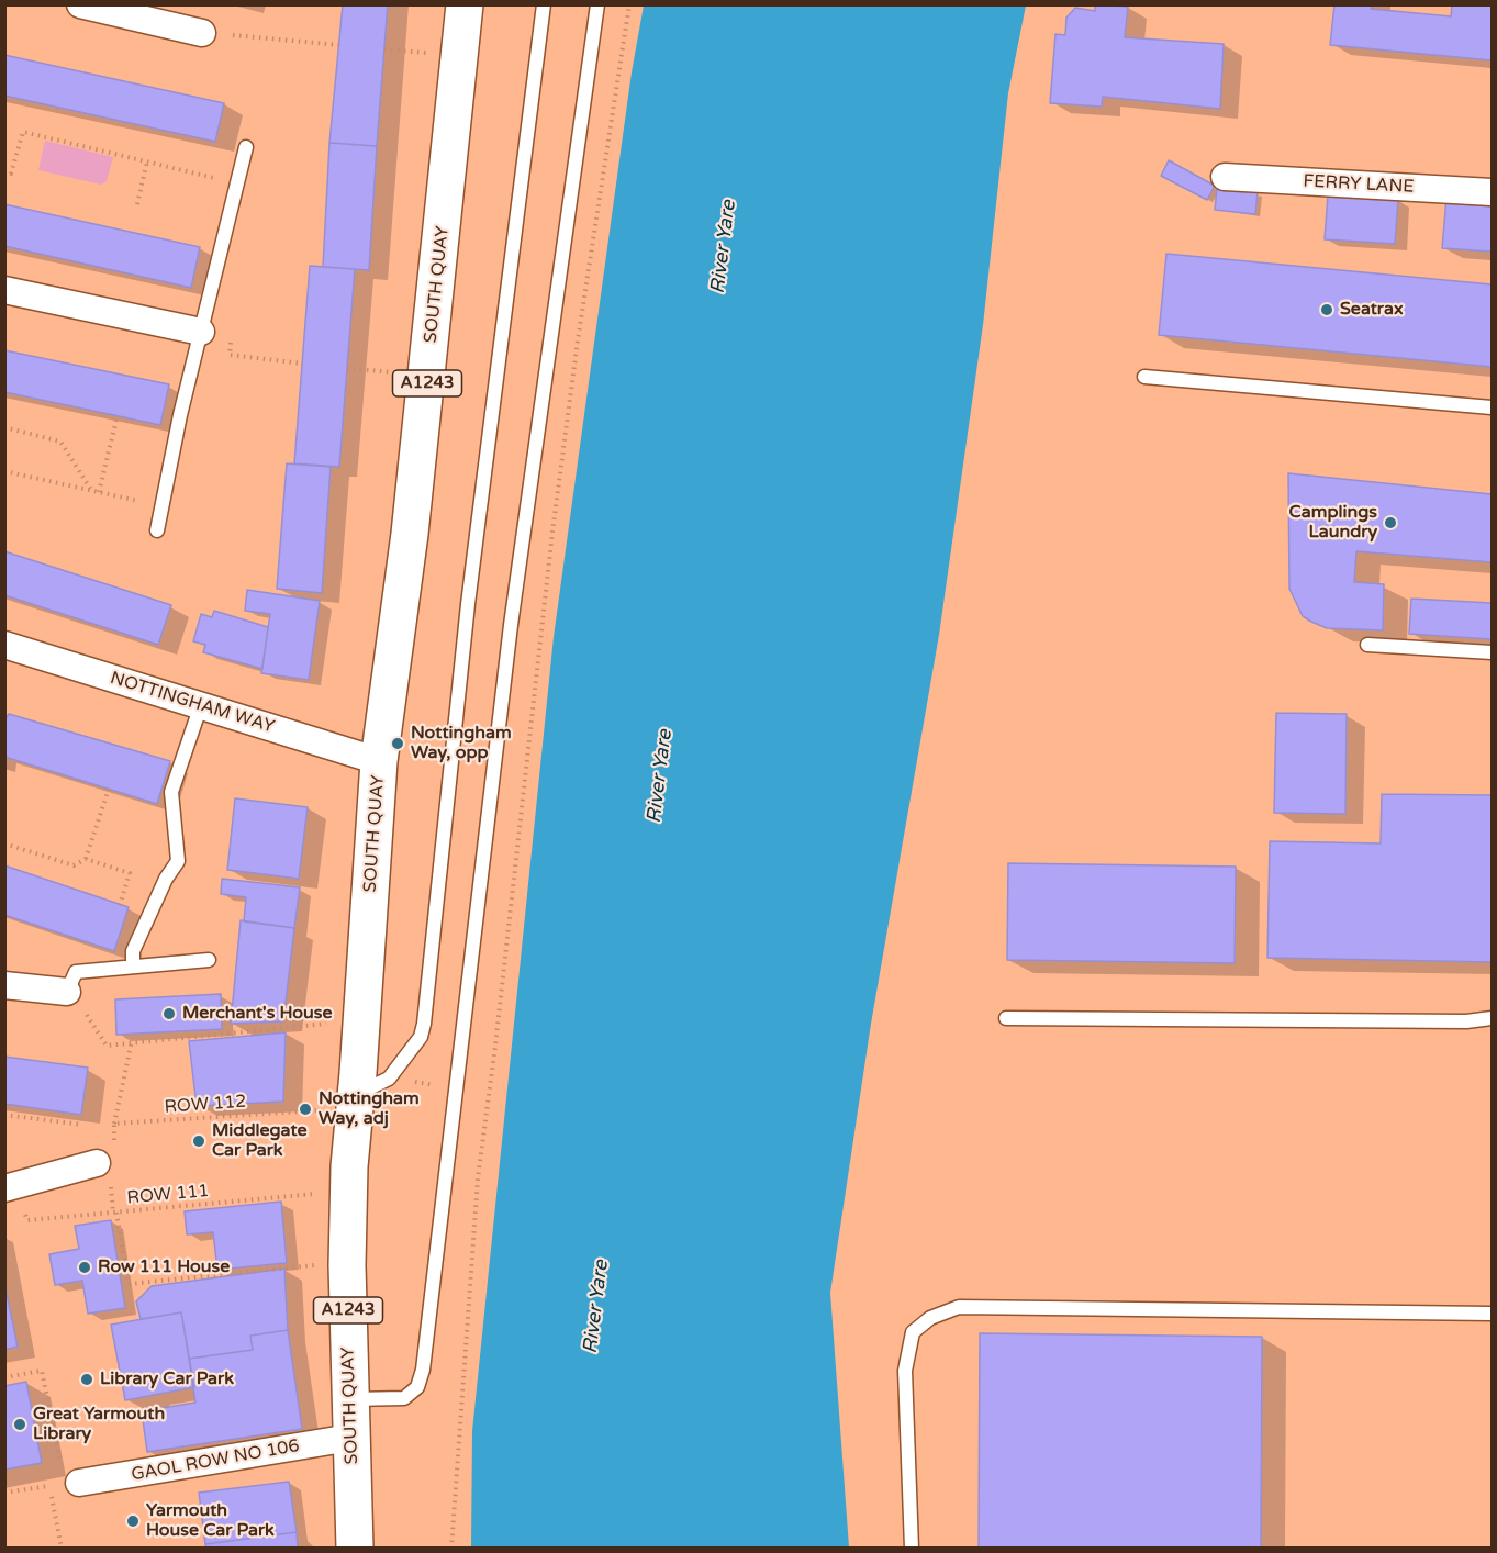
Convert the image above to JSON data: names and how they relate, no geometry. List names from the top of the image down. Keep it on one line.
{"streets":{"main road":["SOUTH QUAY","A1243"],"street":["FERRY LANE","NOTTINGHAM WAY","GAOL ROW NO 106"],"path":["ROW 112","ROW 111"]},"crossings":[["SOUTH QUAY","NOTTINGHAM WAY"],["SOUTH QUAY","ROW 112"],["SOUTH QUAY","ROW 111"],["SOUTH QUAY","GAOL ROW NO 106"]],"water":["River Yare"],"places":["Seatrax","Camplings Laundry","Nottingham Way, opp","Merchant's House","Nottingham Way, adj","Middlegate Car Park","Row 111 House","Library Car Park","Great Yarmouth Library","Yarmouth House Car Park"]}
